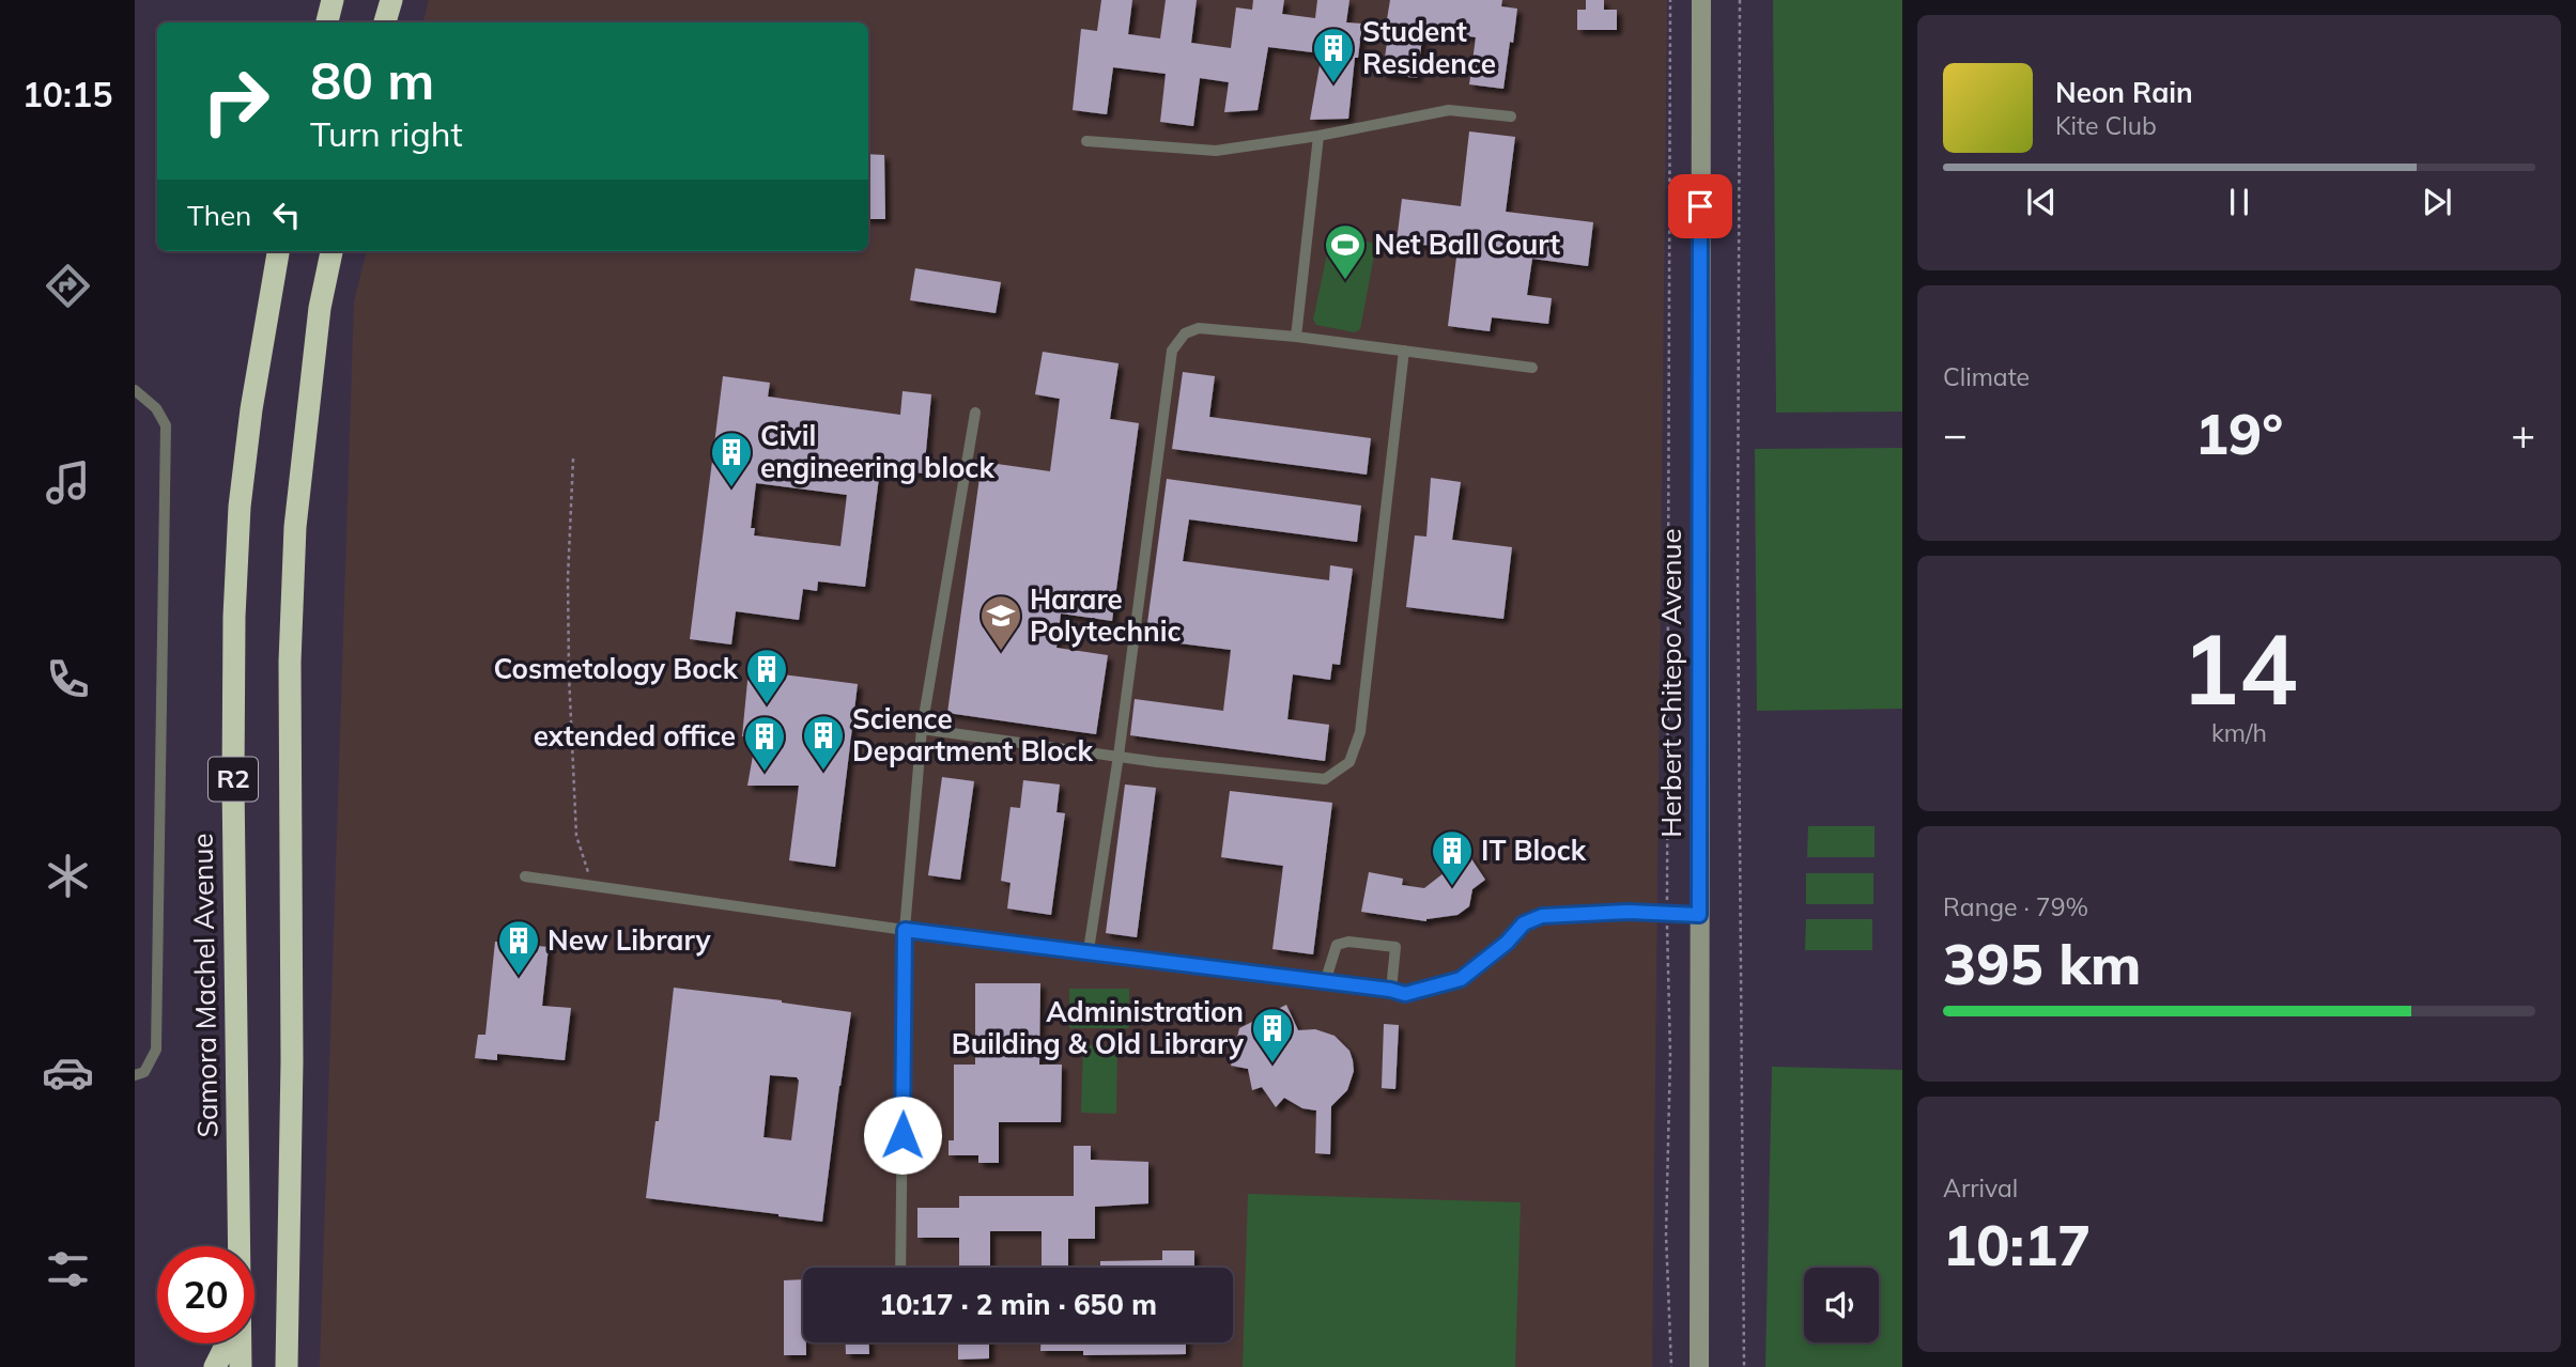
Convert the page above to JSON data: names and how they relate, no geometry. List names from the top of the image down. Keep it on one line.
{"streets":{"highway":["R2","Samora Machel Avenue"],"main road":["Herbert Chitepo Avenue"]},"places":{"building":["Student Residence","Civil engineering block","Cosmetology Bock","Science Department Block","extended office","IT Block","New Library","Administration Building & Old Library"],"sports":["Net Ball Court"],"school or university":["Harare Polytechnic"]},"page":{"tabs":"10:15","turn":["80 m","Turn right"],"song":["Neon Rain","Kite Club"],"then":"Then","tile":["Climate",["14","km/h"],["Range · 79%","395 km"],["Arrival","10:17"]],"heat":["−","19°","+"],"limit":"20","trip":"10:17 · 2 min · 650 m"}}
